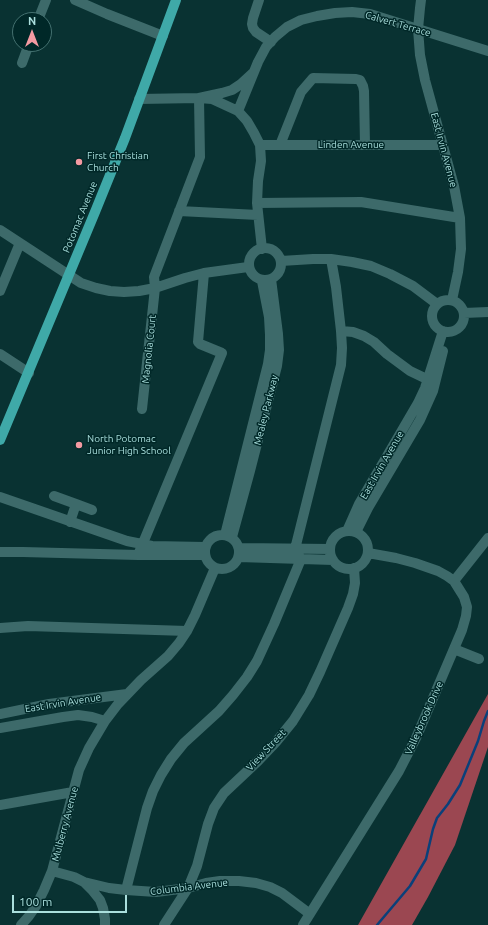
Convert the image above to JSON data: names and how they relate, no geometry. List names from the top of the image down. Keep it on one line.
{"streets":{"main road":["Potomac Avenue"],"street":["Calvert Terrace","Linden Avenue","East Irvin Avenue","Magnolia Court","Mealey Parkway","Valleybrook Drive","View Street","Mulberry Avenue","Columbia Avenue"]},"crossings":[["Calvert Terrace","East Irvin Avenue"],["Linden Avenue","East Irvin Avenue"],["East Irvin Avenue","Mealey Parkway"],["East Irvin Avenue","Valleybrook Drive"],["East Irvin Avenue","View Street"],["East Irvin Avenue","Mulberry Avenue"],["Valleybrook Drive","View Street"],["Valleybrook Drive","Columbia Avenue"],["View Street","Columbia Avenue"],["Mulberry Avenue","Columbia Avenue"]],"places":["First Christian Church","North Potomac Junior High School"],"scale_bar":"100 m","north":"top"}
